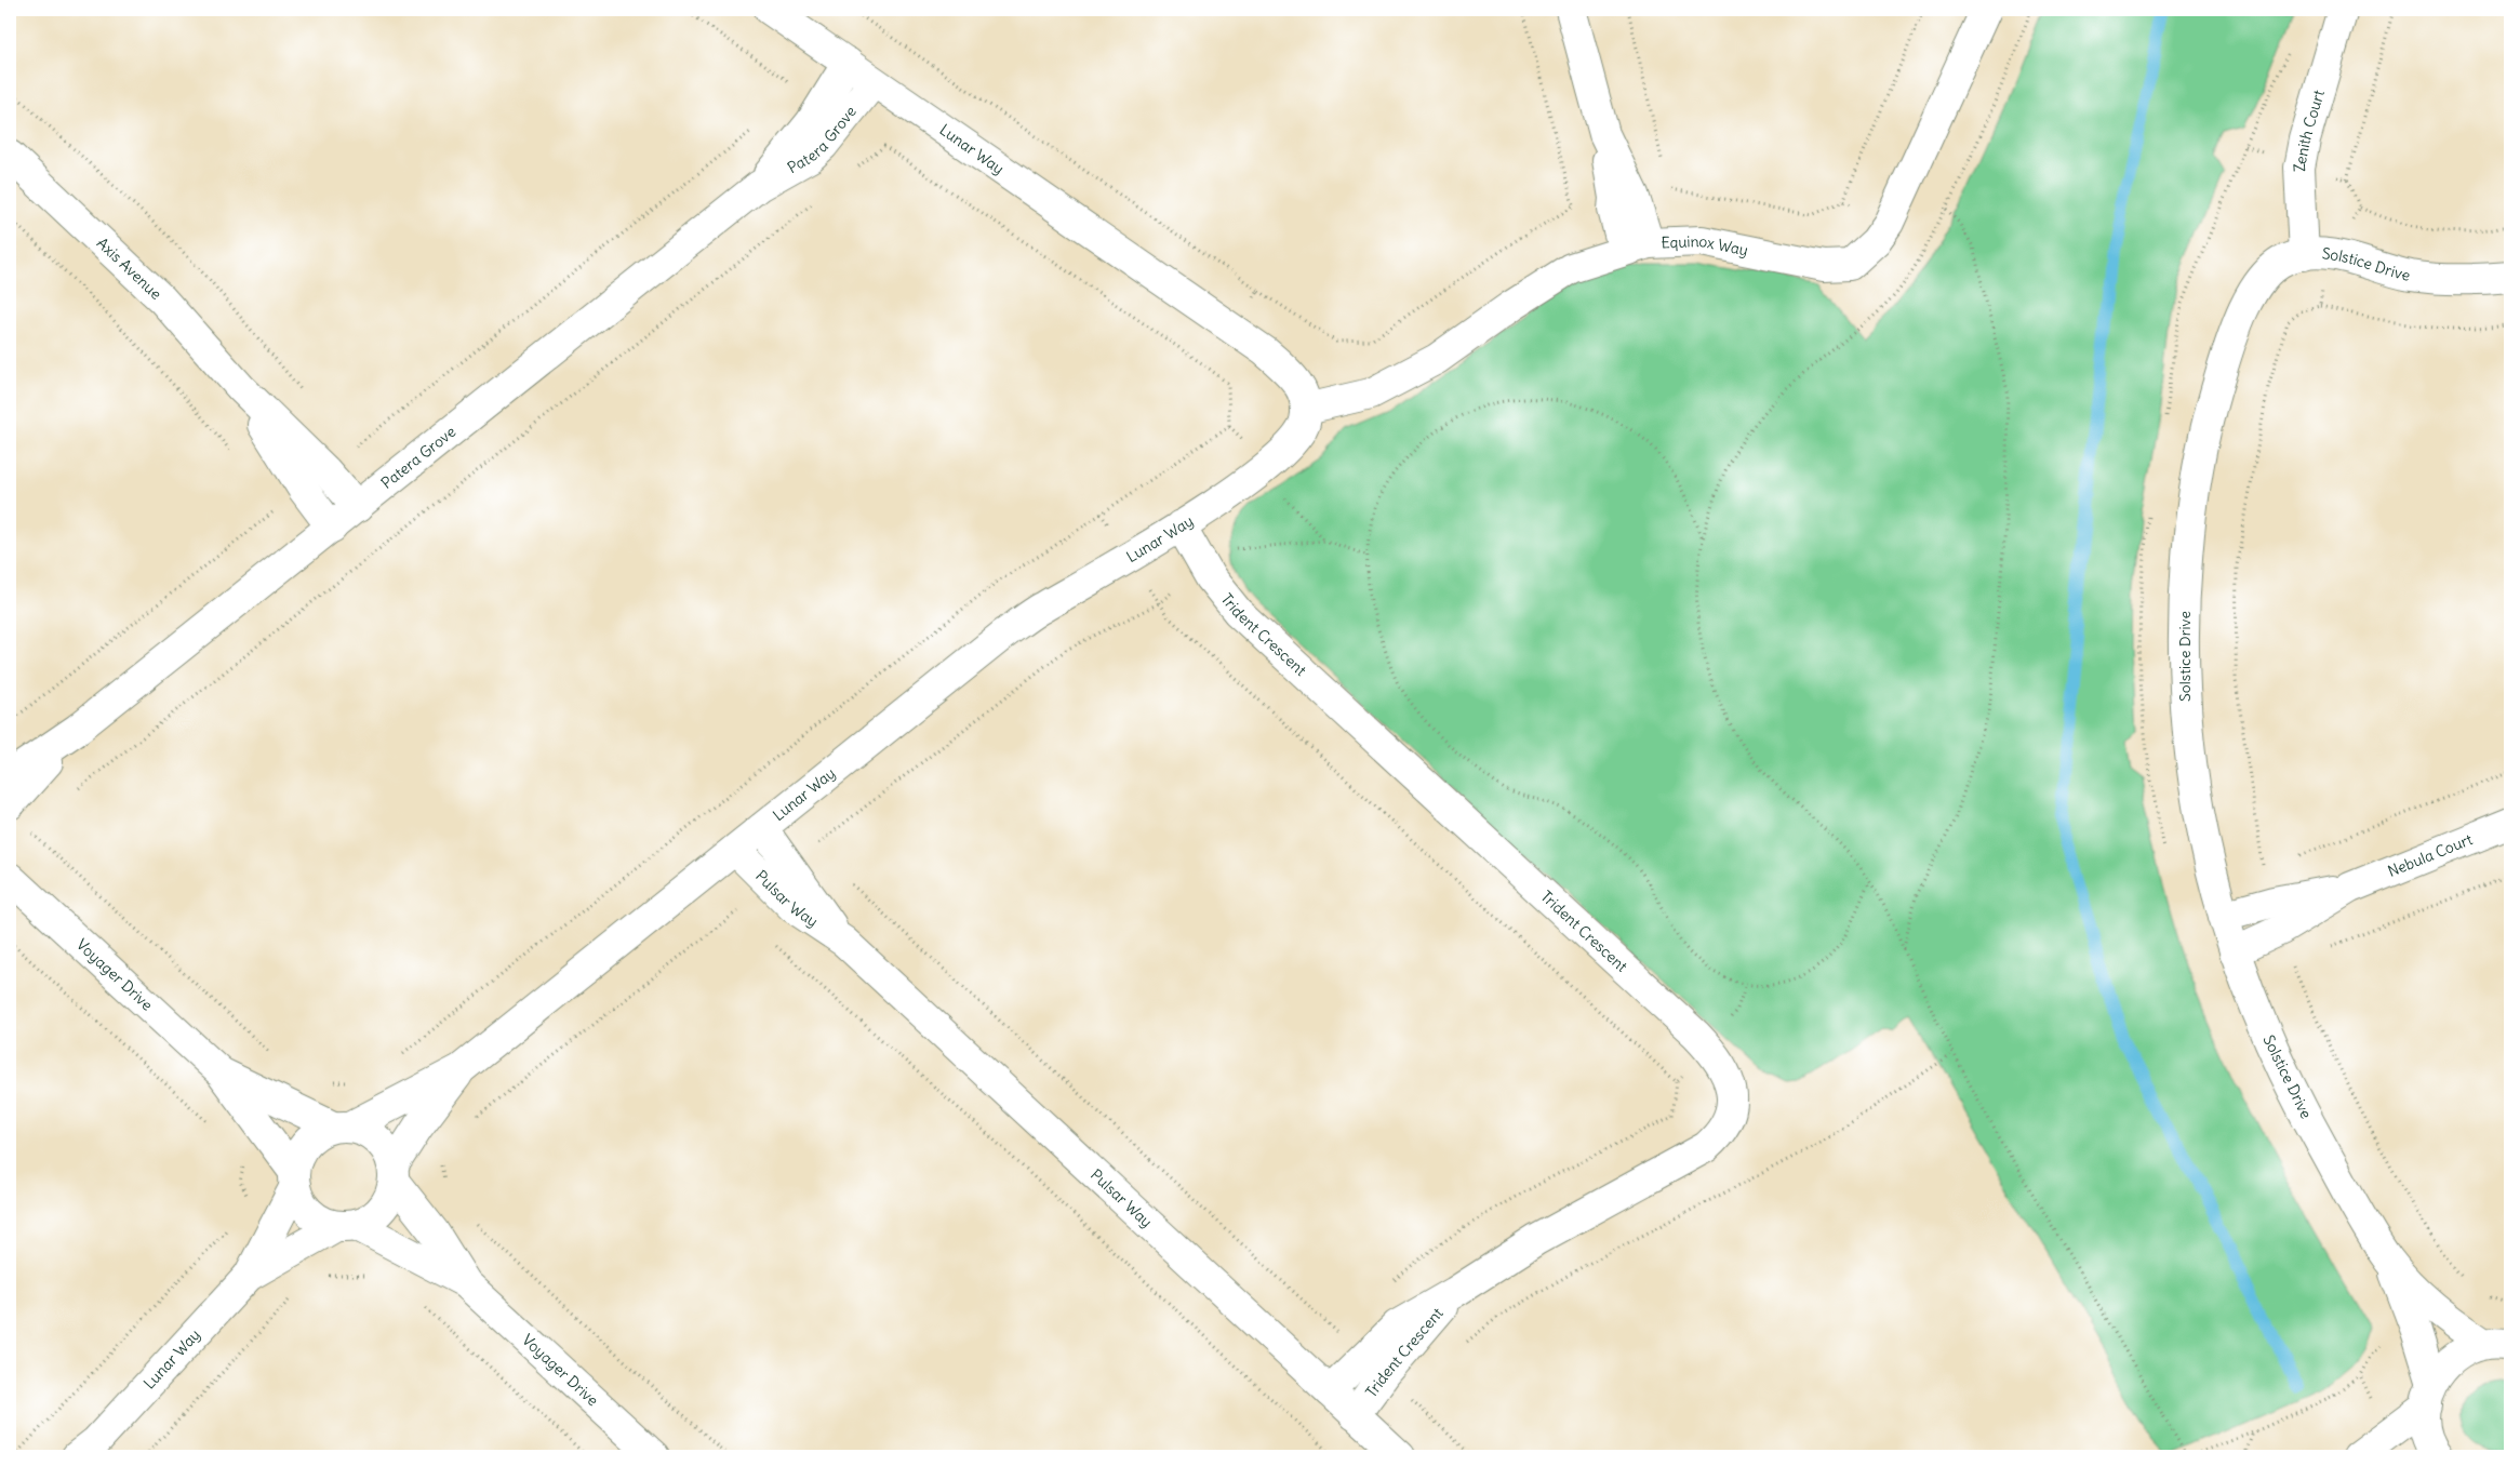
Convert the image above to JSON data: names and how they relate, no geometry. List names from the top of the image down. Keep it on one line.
{"streets":{"street":["Zenith Court","Patera Grove","Lunar Way","Equinox Way","Solstice Drive","Axis Avenue","Trident Crescent","Nebula Court","Pulsar Way","Voyager Drive"]},"crossings":[["Zenith Court","Solstice Drive"],["Patera Grove","Lunar Way"],["Patera Grove","Axis Avenue"],["Lunar Way","Equinox Way"],["Lunar Way","Trident Crescent"],["Lunar Way","Pulsar Way"],["Lunar Way","Voyager Drive"],["Solstice Drive","Nebula Court"],["Trident Crescent","Pulsar Way"]]}
